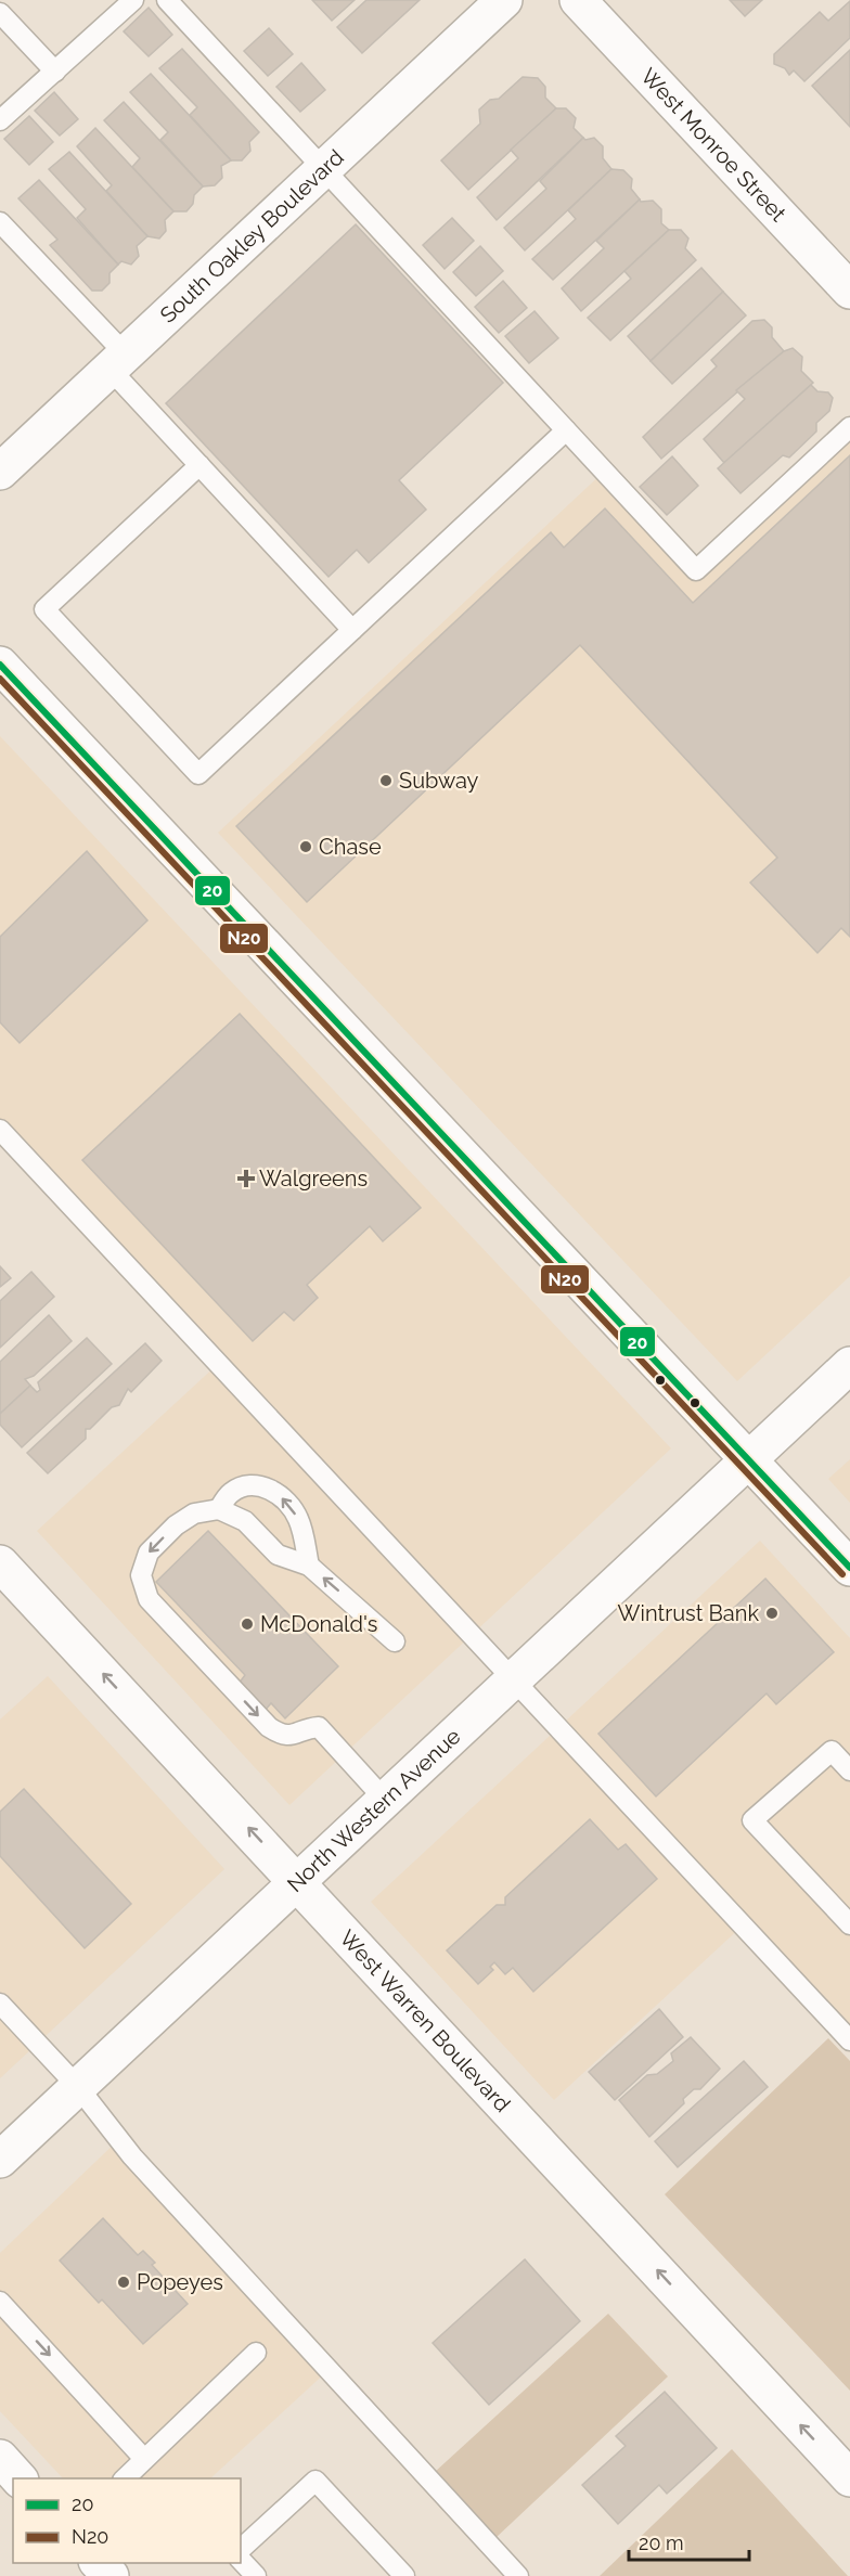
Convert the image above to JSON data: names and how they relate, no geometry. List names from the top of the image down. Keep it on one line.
{"streets":{"main road":["West Monroe Street","South Oakley Boulevard","North Western Avenue","West Warren Boulevard"]},"crossings":[["North Western Avenue","West Warren Boulevard"]],"one_way":["West Warren Boulevard"],"places":{"other":["Subway","Chase","Wintrust Bank","McDonald's","Popeyes"],"health":["Walgreens"]},"lines":["transit line 20","transit line N20"],"legend":["20","N20"],"scale_bar":"20 m"}
